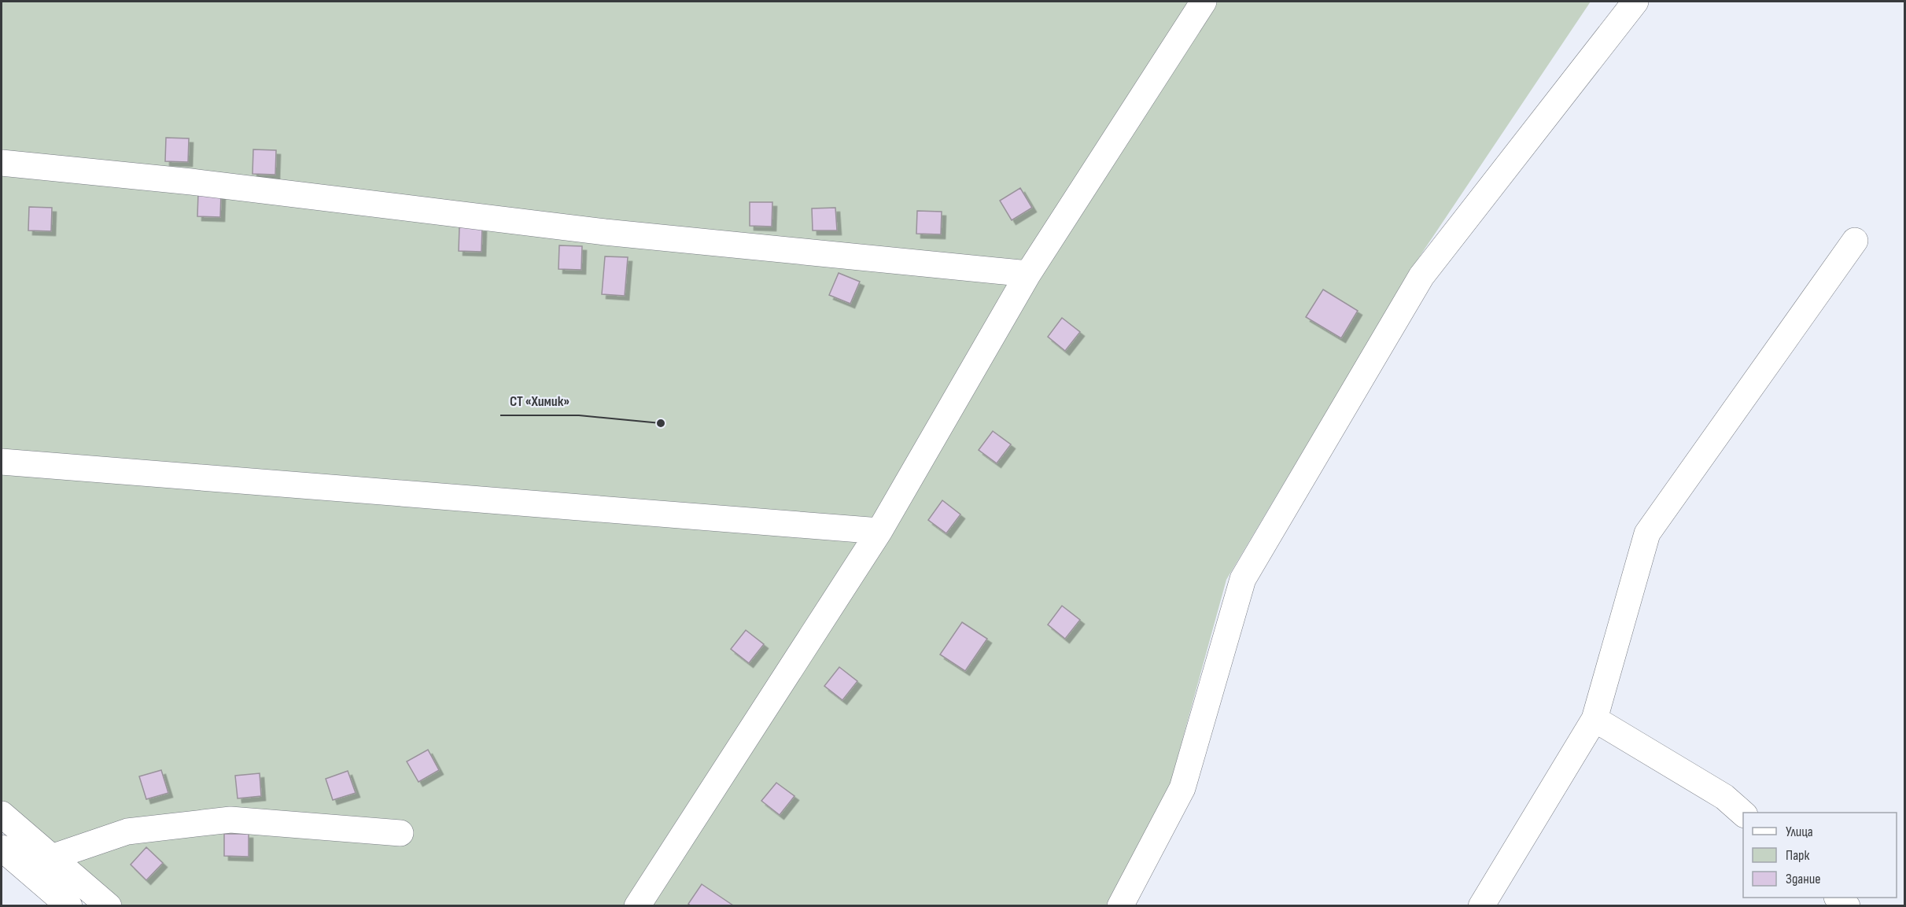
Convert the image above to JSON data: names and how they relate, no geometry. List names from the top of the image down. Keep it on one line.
{"places":["СТ «Химик»"],"legend":["Улица","Парк","Здание"]}
